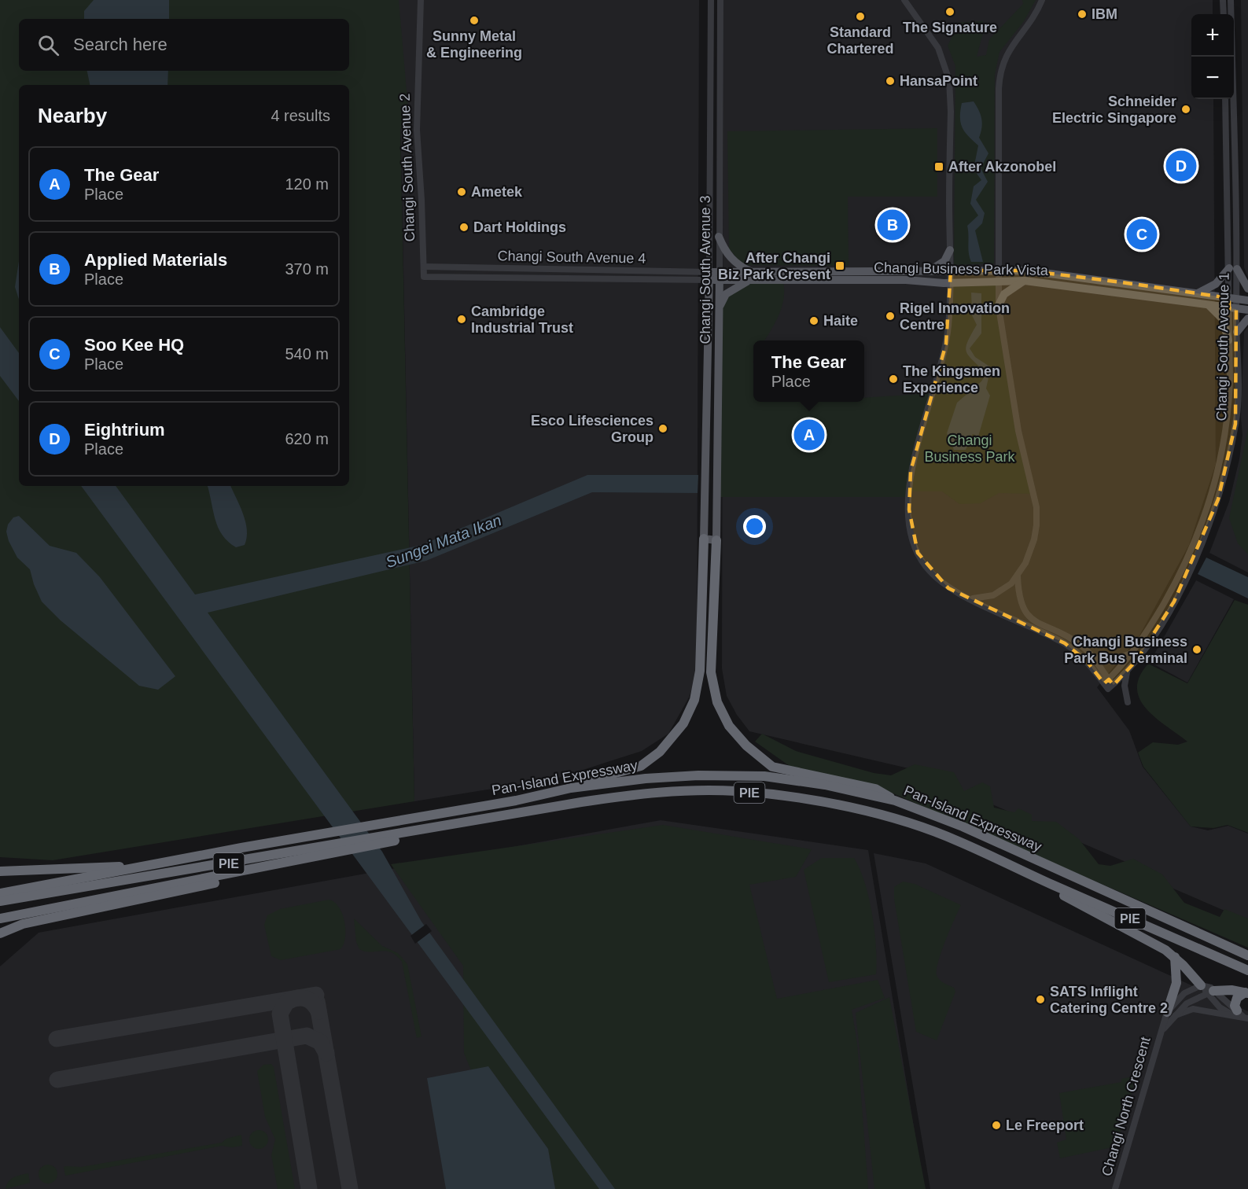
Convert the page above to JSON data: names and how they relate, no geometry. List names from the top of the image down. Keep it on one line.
{"streets":{"highway":["Pan-Island Expressway","PIE"],"main road":["Changi South Avenue 4","Changi Business Park Vista","Changi South Avenue 3"],"street":["Changi South Avenue 2","Changi South Avenue 1","Changi North Crescent"]},"crossings":[["Changi South Avenue 2","Changi South Avenue 4"],["Changi South Avenue 4","Changi Business Park Vista"],["Changi South Avenue 4","Changi South Avenue 3"],["Changi Business Park Vista","Changi South Avenue 3"],["Changi Business Park Vista","Changi South Avenue 1"],["Pan-Island Expressway","PIE"]],"water":["Sungei Mata Ikan"],"parks":["Changi Business Park"],"places":{"other":["The Signature","IBM","Standard Chartered","Sunny Metal & Engineering","HansaPoint","Schneider Electric Singapore","Ametek","Dart Holdings","Rigel Innovation Centre","Cambridge Industrial Trust","Haite","The Kingsmen Experience","Esco Lifesciences Group","Changi Business Park Bus Terminal","SATS Inflight Catering Centre 2","Le Freeport"],"transit":["After Akzonobel","After Changi Biz Park Cresent"]},"page":{"map_buttons":["+","−"],"search":"Search here","heading":["Nearby","4 results"],"list":[{"mark":"A","name":"The Gear","note":"Place","value":"120 m"},{"mark":"B","name":"Applied Materials","note":"Place","value":"370 m"},{"mark":"C","name":"Soo Kee HQ","note":"Place","value":"540 m"},{"mark":"D","name":"Eightrium","note":"Place","value":"620 m"}],"pins":["D","B","C","A"],"popup":["The Gear","Place"]}}
